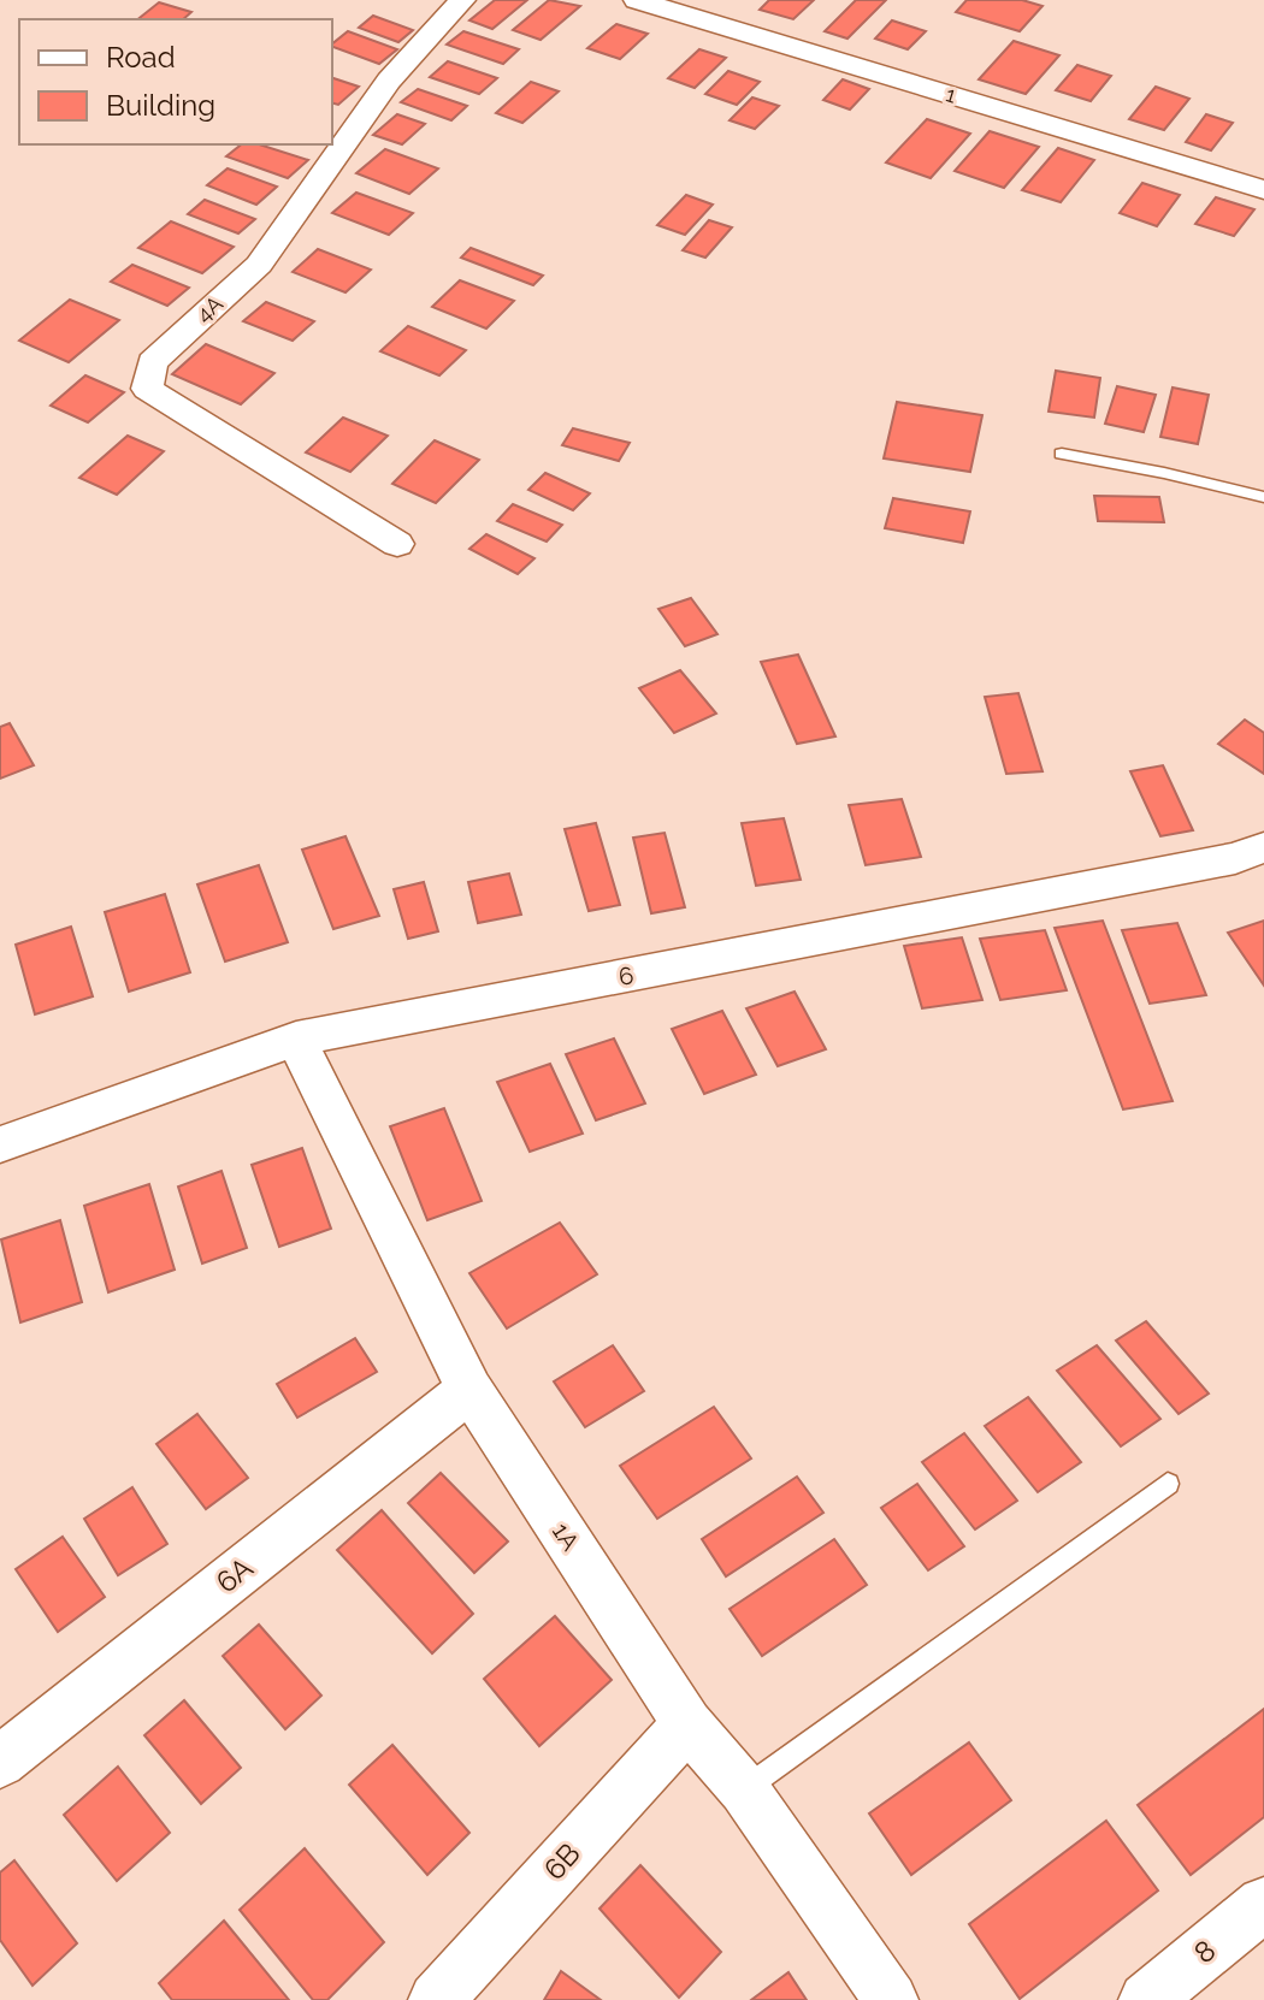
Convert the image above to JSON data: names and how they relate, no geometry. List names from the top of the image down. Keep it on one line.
{"streets":{"street":["1","4A","6","1A","6A","6B","8"]},"crossings":[["6","1A"],["1A","6A"],["1A","6B"]],"legend":["Road","Building"]}
